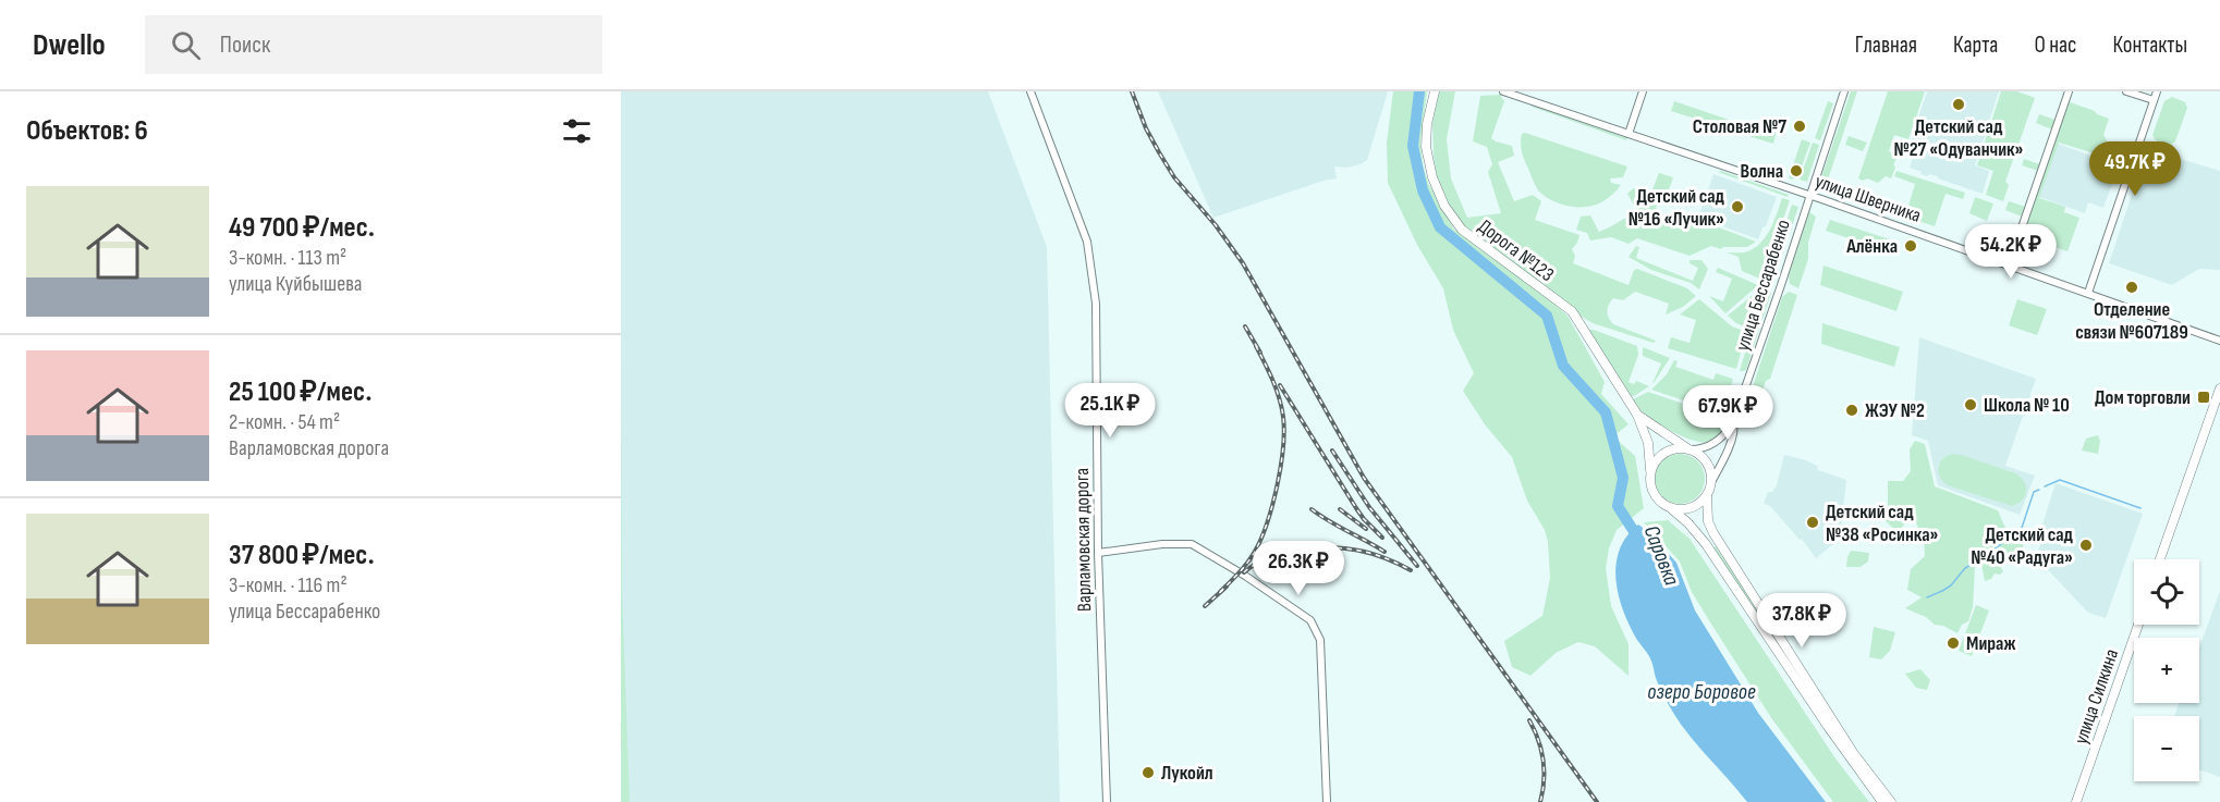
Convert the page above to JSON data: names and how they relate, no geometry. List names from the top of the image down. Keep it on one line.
{"streets":{"main road":["Дорога №123","улица Силкина"],"street":["улица Шверника","улица Бессарабенко","Варламовская дорога"]},"crossings":[["улица Шверника","улица Бессарабенко"],["Дорога №123","улица Бессарабенко"]],"water":["Саровка","озеро Боровое"],"places":{"other":["Детский сад №27 «Одуванчик»","Столовая №7","Волна","Детский сад №16 «Лучик»","Алёнка","Отделение связи №607189","Школа № 10","ЖЭУ №2","Детский сад №38 «Росинка»","Детский сад №40 «Радуга»","Мираж","Лукойл"],"transit":["Дом торговли"]},"page":{"header":"Dwello","search":"Поиск","nav":["Главная","Карта","О нас","Контакты"],"heading":"Объектов: 6","price":["49.7K ₽","54.2K ₽","25.1K ₽","67.9K ₽","26.3K ₽","37.8K ₽"],"list":[{"name":"49 700 ₽/мес.","note":"3-комн. · 113 m² · улица Куйбышева"},{"name":"25 100 ₽/мес.","note":"2-комн. · 54 m² · Варламовская дорога"},{"name":"37 800 ₽/мес.","note":"3-комн. · 116 m² · улица Бессарабенко"}],"map_buttons":["+","−"]}}
